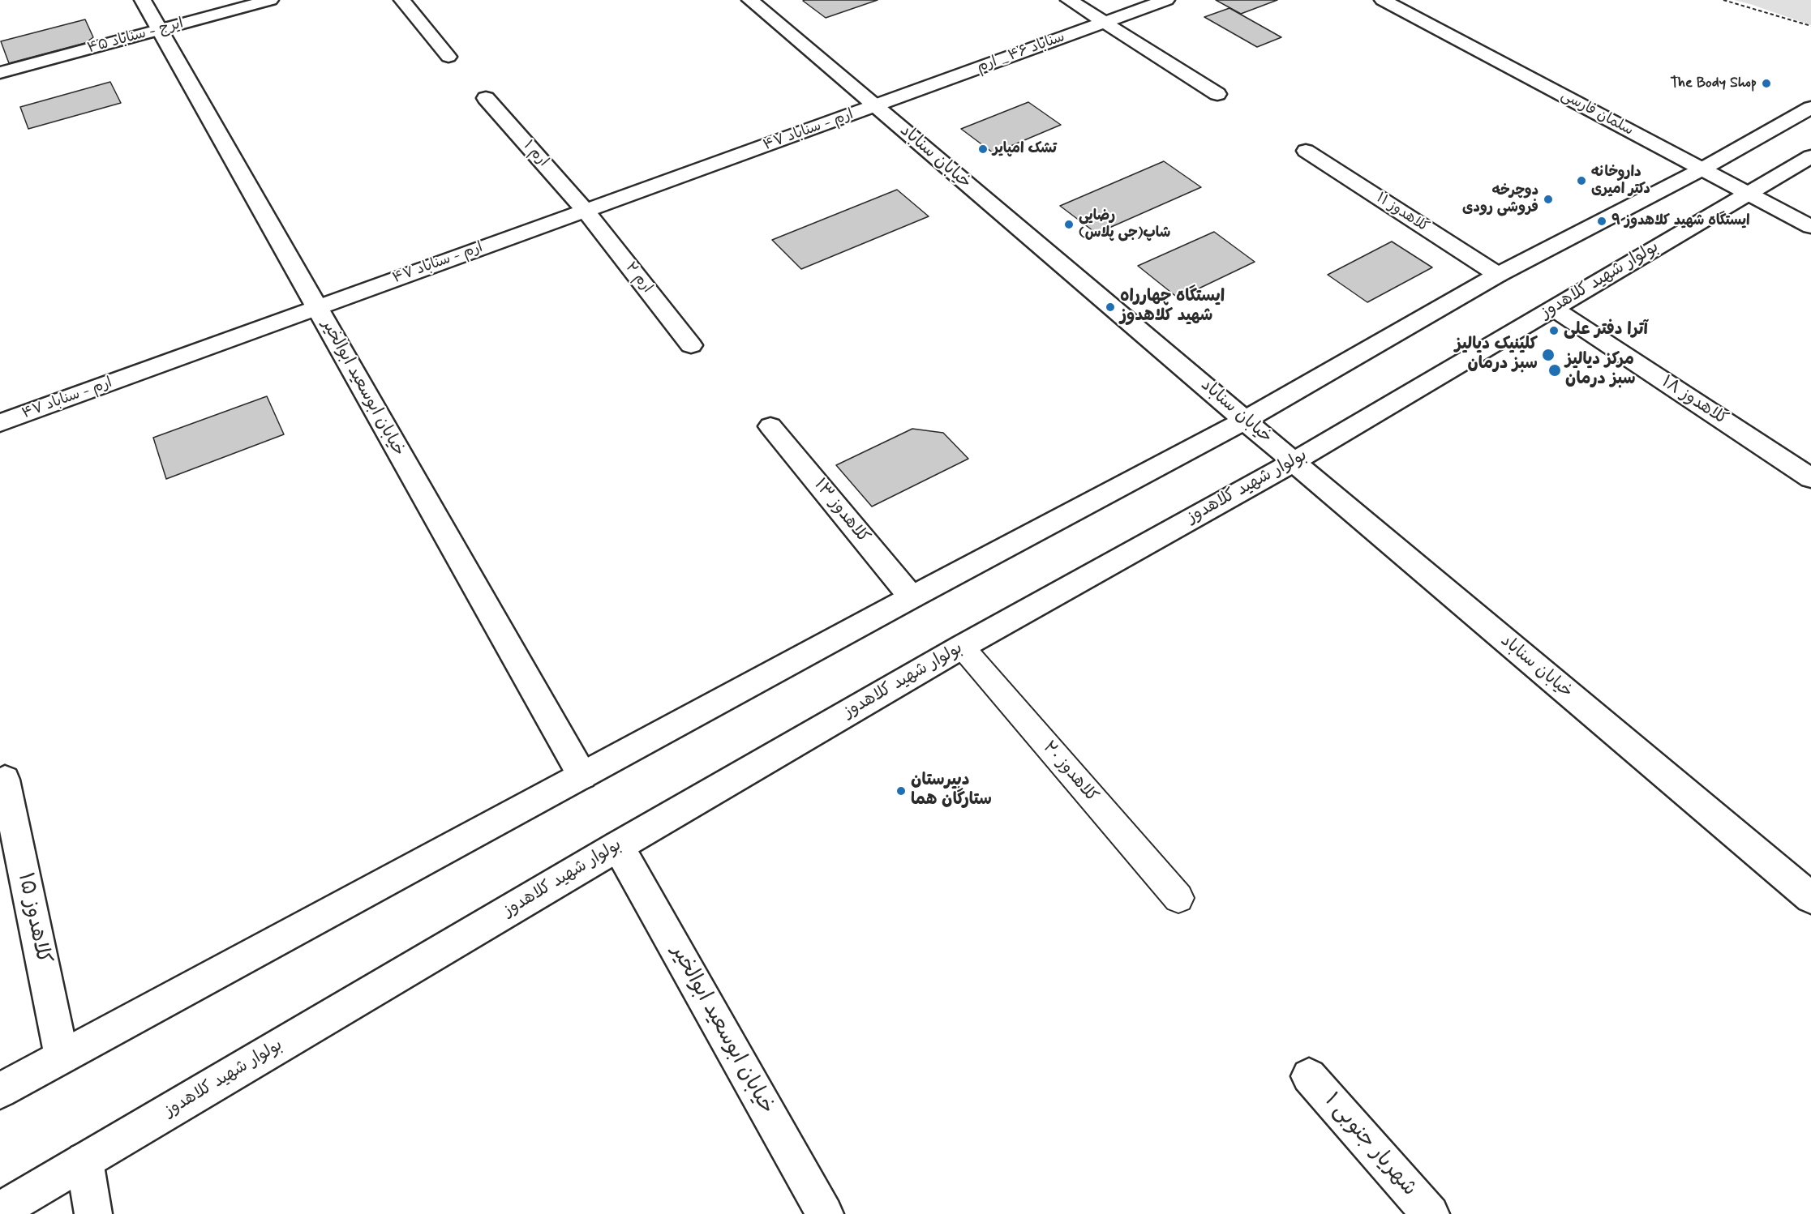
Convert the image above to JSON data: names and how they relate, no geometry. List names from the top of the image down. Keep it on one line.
{"streets":{"street":["ایرج - سناباد ۴۵","سناباد ۴۶_ ارم","سلمان فارسی","ارم - سناباد ۴۷","ارم ۱","خیابان سناباد","کلاهدوز ۱۱","ارم ۲","بولوار شهید کلاهدوز","خیابان ابوسعید ابوالخیر","کلاهدوز ۱۸","کلاهدوز ۱۳","کلاهدوز ۱۵","شهریار جنوبی ۱"],"lane":["کلاهدوز ۲۰"]},"crossings":[["ایرج - سناباد ۴۵","خیابان ابوسعید ابوالخیر"],["سناباد ۴۶_ ارم","ارم - سناباد ۴۷"],["سناباد ۴۶_ ارم","خیابان سناباد"],["سلمان فارسی","بولوار شهید کلاهدوز"],["ارم - سناباد ۴۷","ارم ۱"],["ارم - سناباد ۴۷","خیابان سناباد"],["ارم - سناباد ۴۷","ارم ۲"],["ارم - سناباد ۴۷","خیابان ابوسعید ابوالخیر"],["ارم ۱","ارم ۲"],["خیابان سناباد","بولوار شهید کلاهدوز"],["بولوار شهید کلاهدوز","خیابان ابوسعید ابوالخیر"],["بولوار شهید کلاهدوز","کلاهدوز ۱۸"],["بولوار شهید کلاهدوز","کلاهدوز ۲۰"]],"places":["The Body Shop","تشک امپایر","داروخانه دکتر امیرى","دوچرخه فروشی رودی","ایستگاه شهید کلاهدوز ۹","رضایی شاپ(جی پلاس)","ایستگاه چهارراه شهید کلاهدوز","آترا دفتر علی","کلینیک دیالیز سبز درمان","مرکز دیالیز سبز درمان","دبیرستان ستارگان هما"]}
